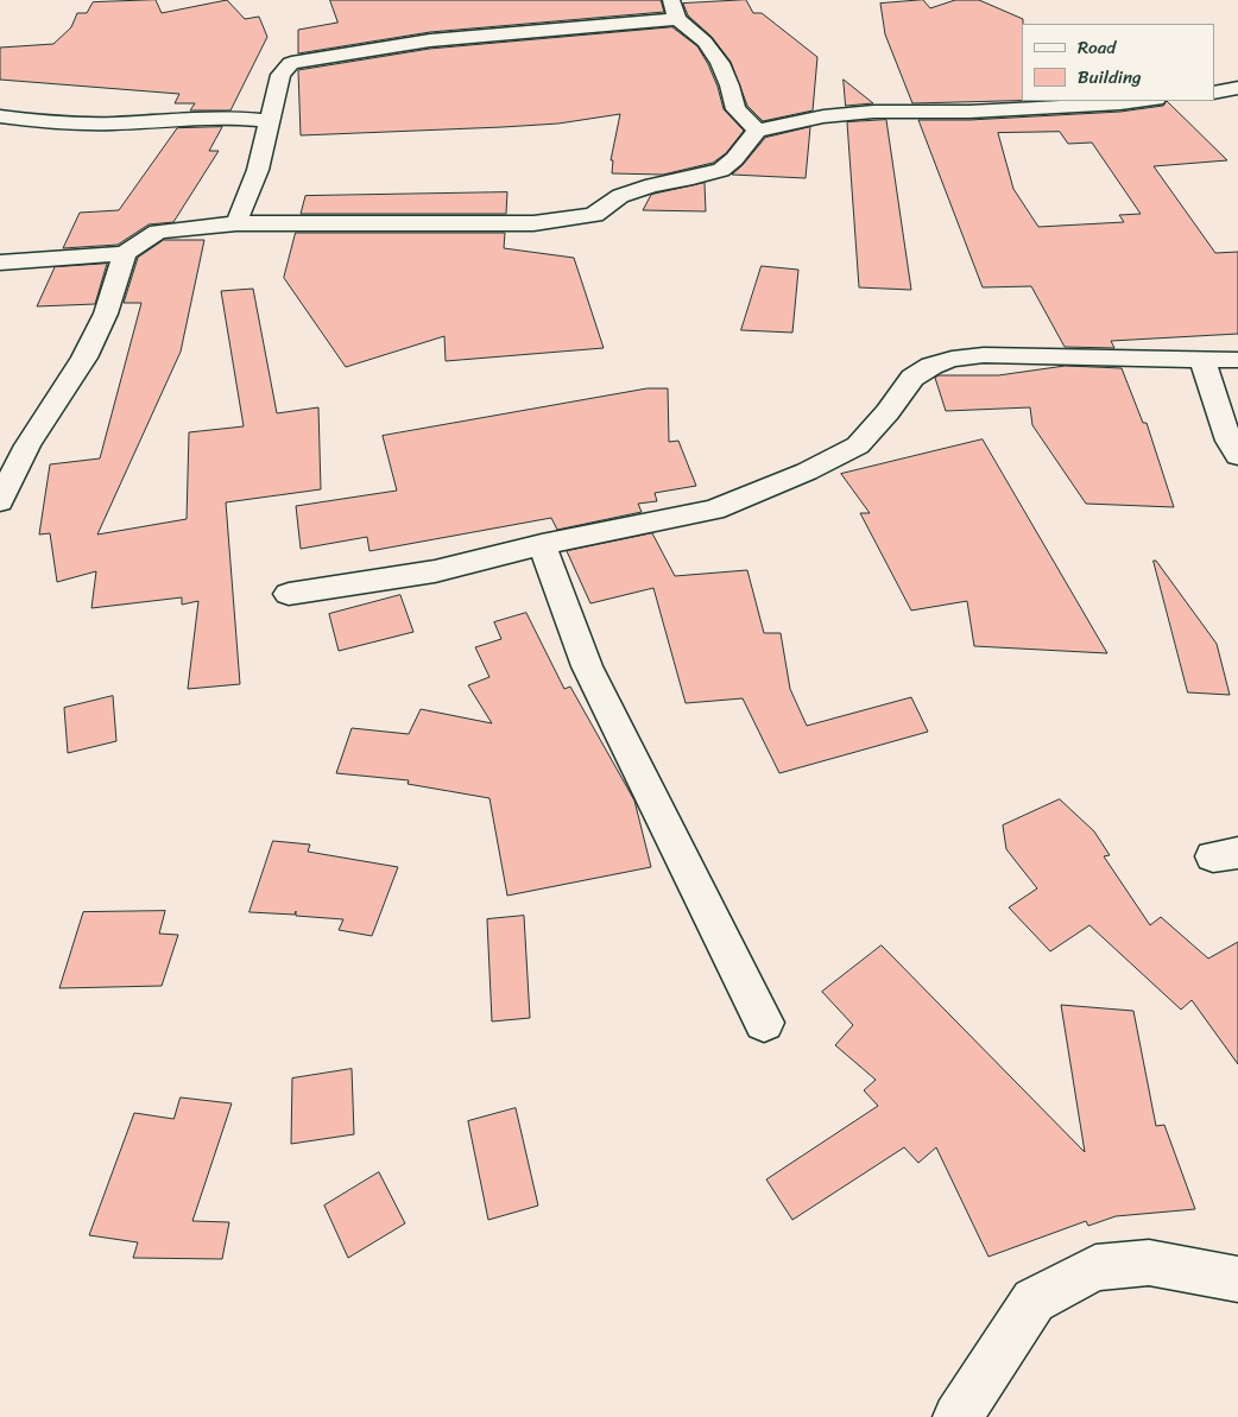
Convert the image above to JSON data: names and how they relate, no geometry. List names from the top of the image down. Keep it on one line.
{"legend":["Road","Building"]}
